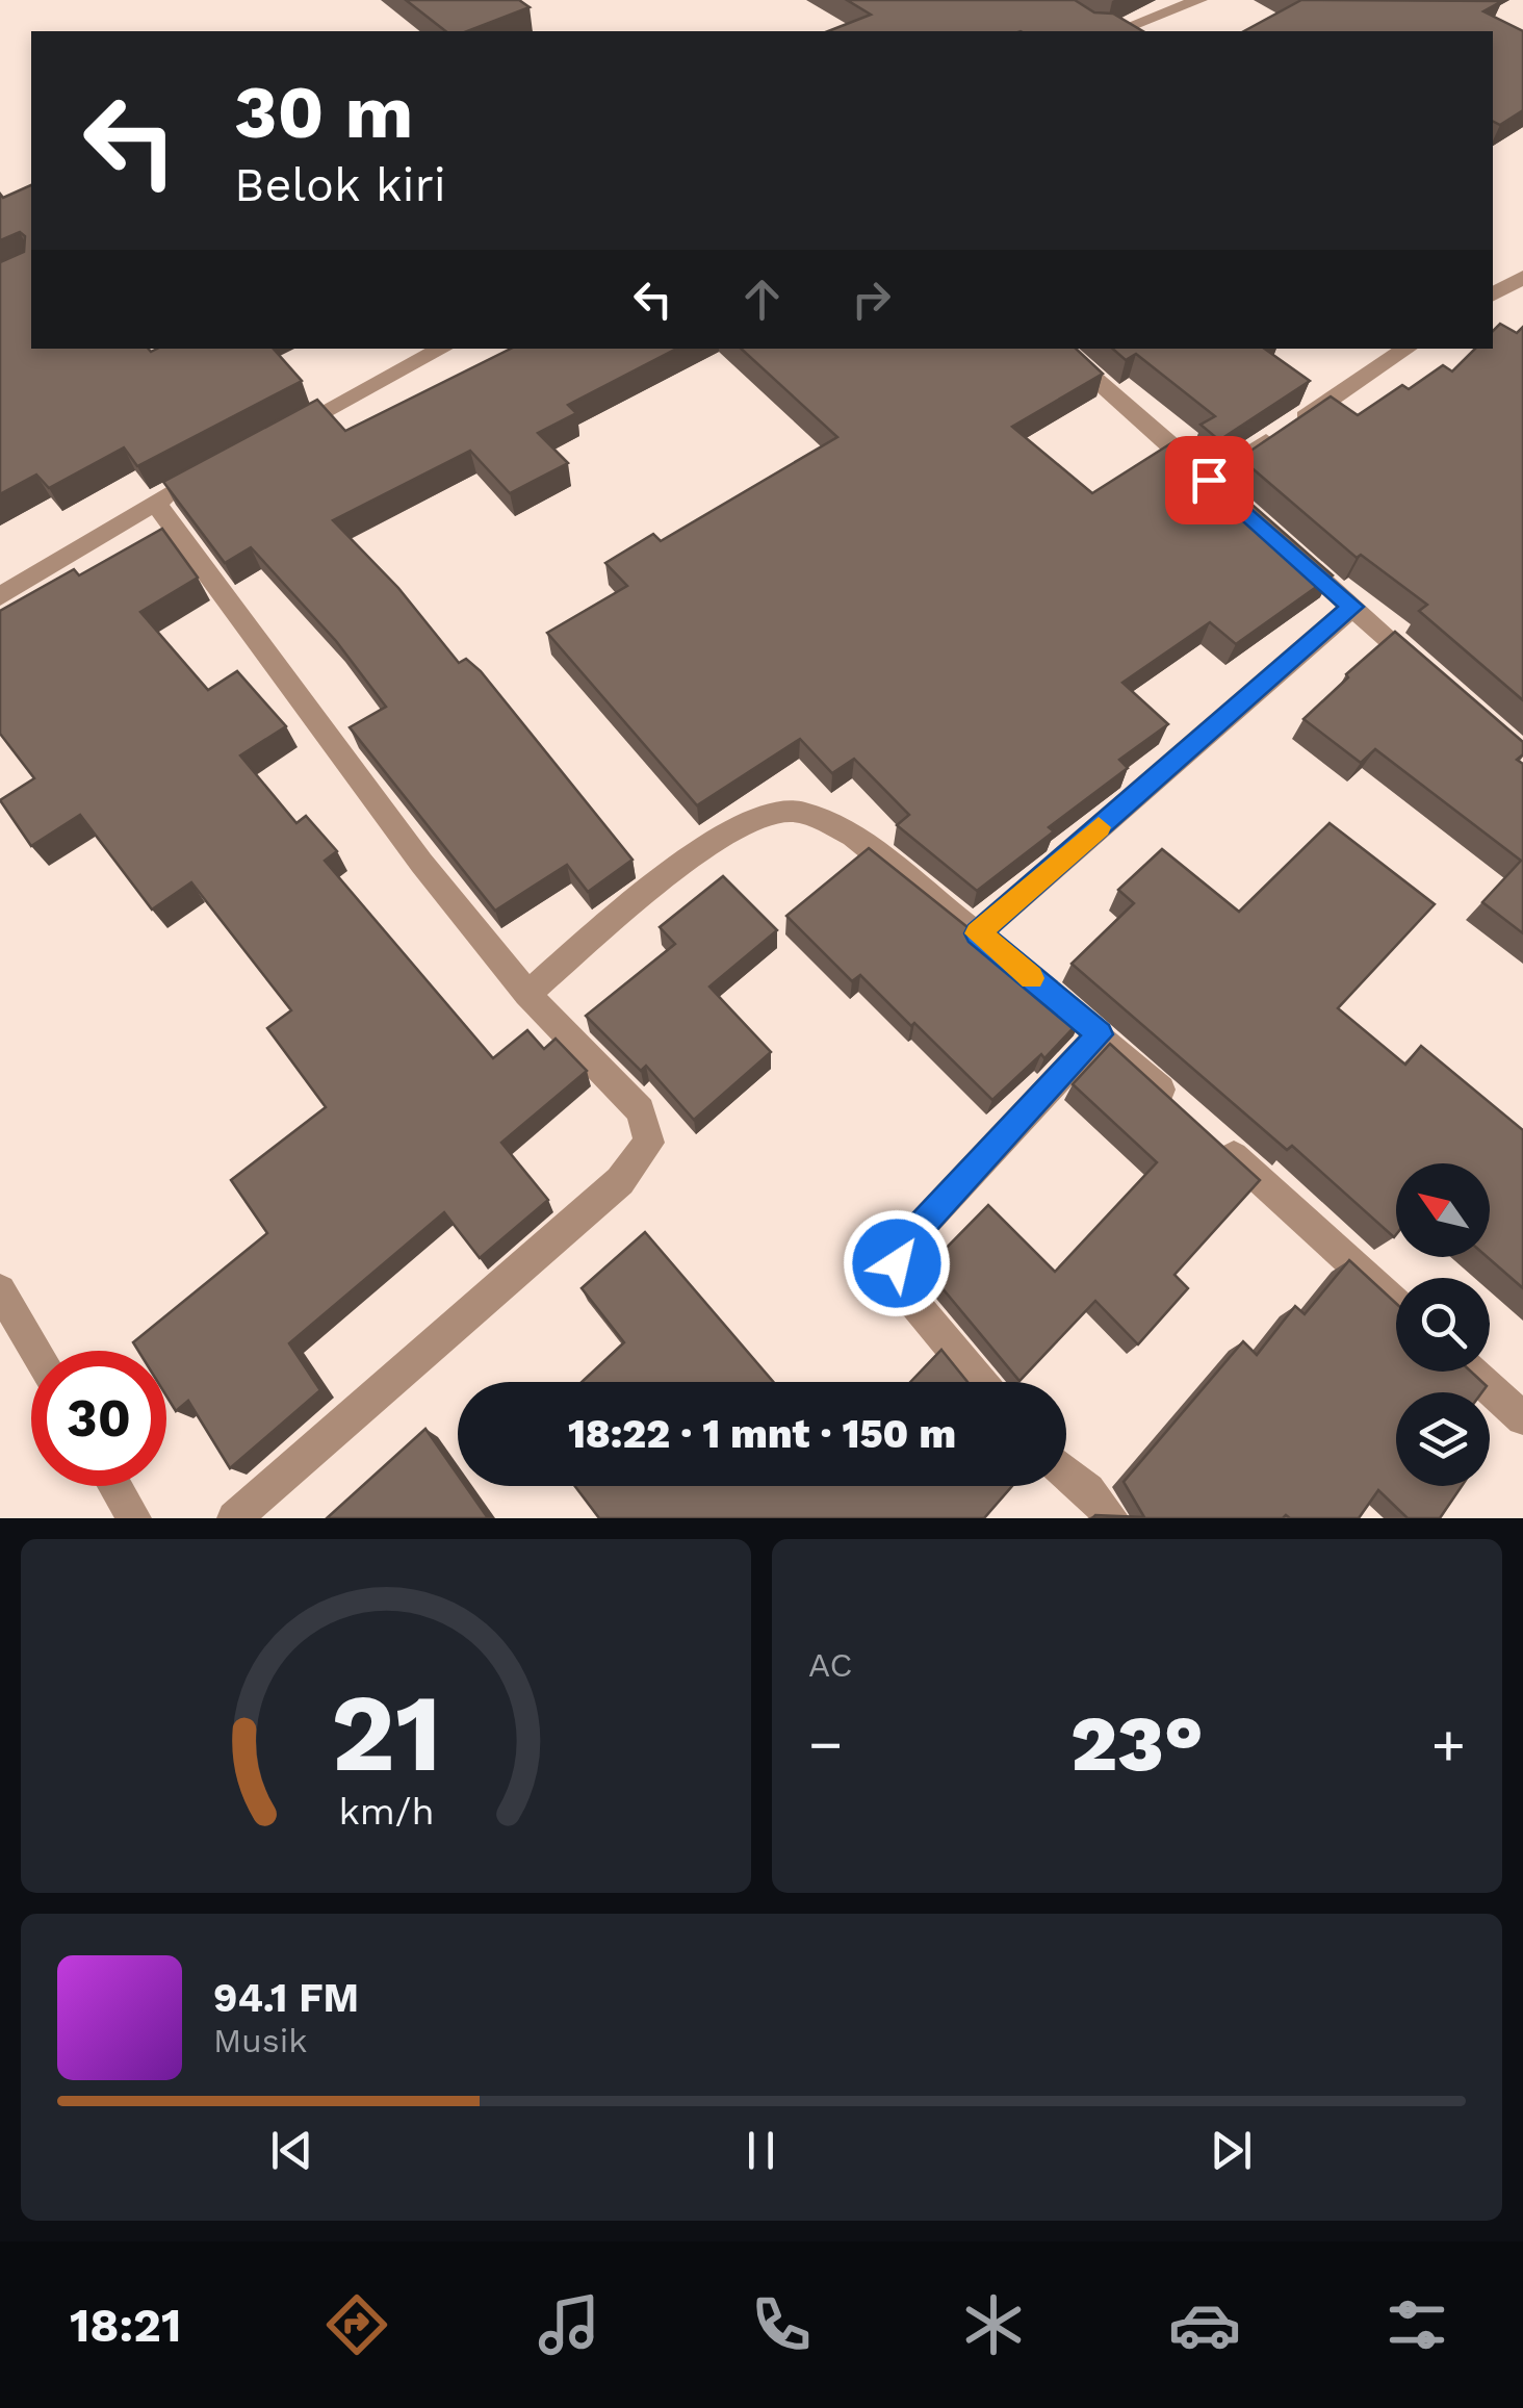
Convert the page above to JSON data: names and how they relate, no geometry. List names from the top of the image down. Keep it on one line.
{"north":"top left","page":{"turn":["30 m","Belok kiri"],"limit":"30","trip":"18:22 · 1 mnt · 150 m","tile":"AC","heat":["−","23°","+"],"song":["94.1 FM","Musik"],"tabs":"18:21","gauge":["21","km/h"]}}
